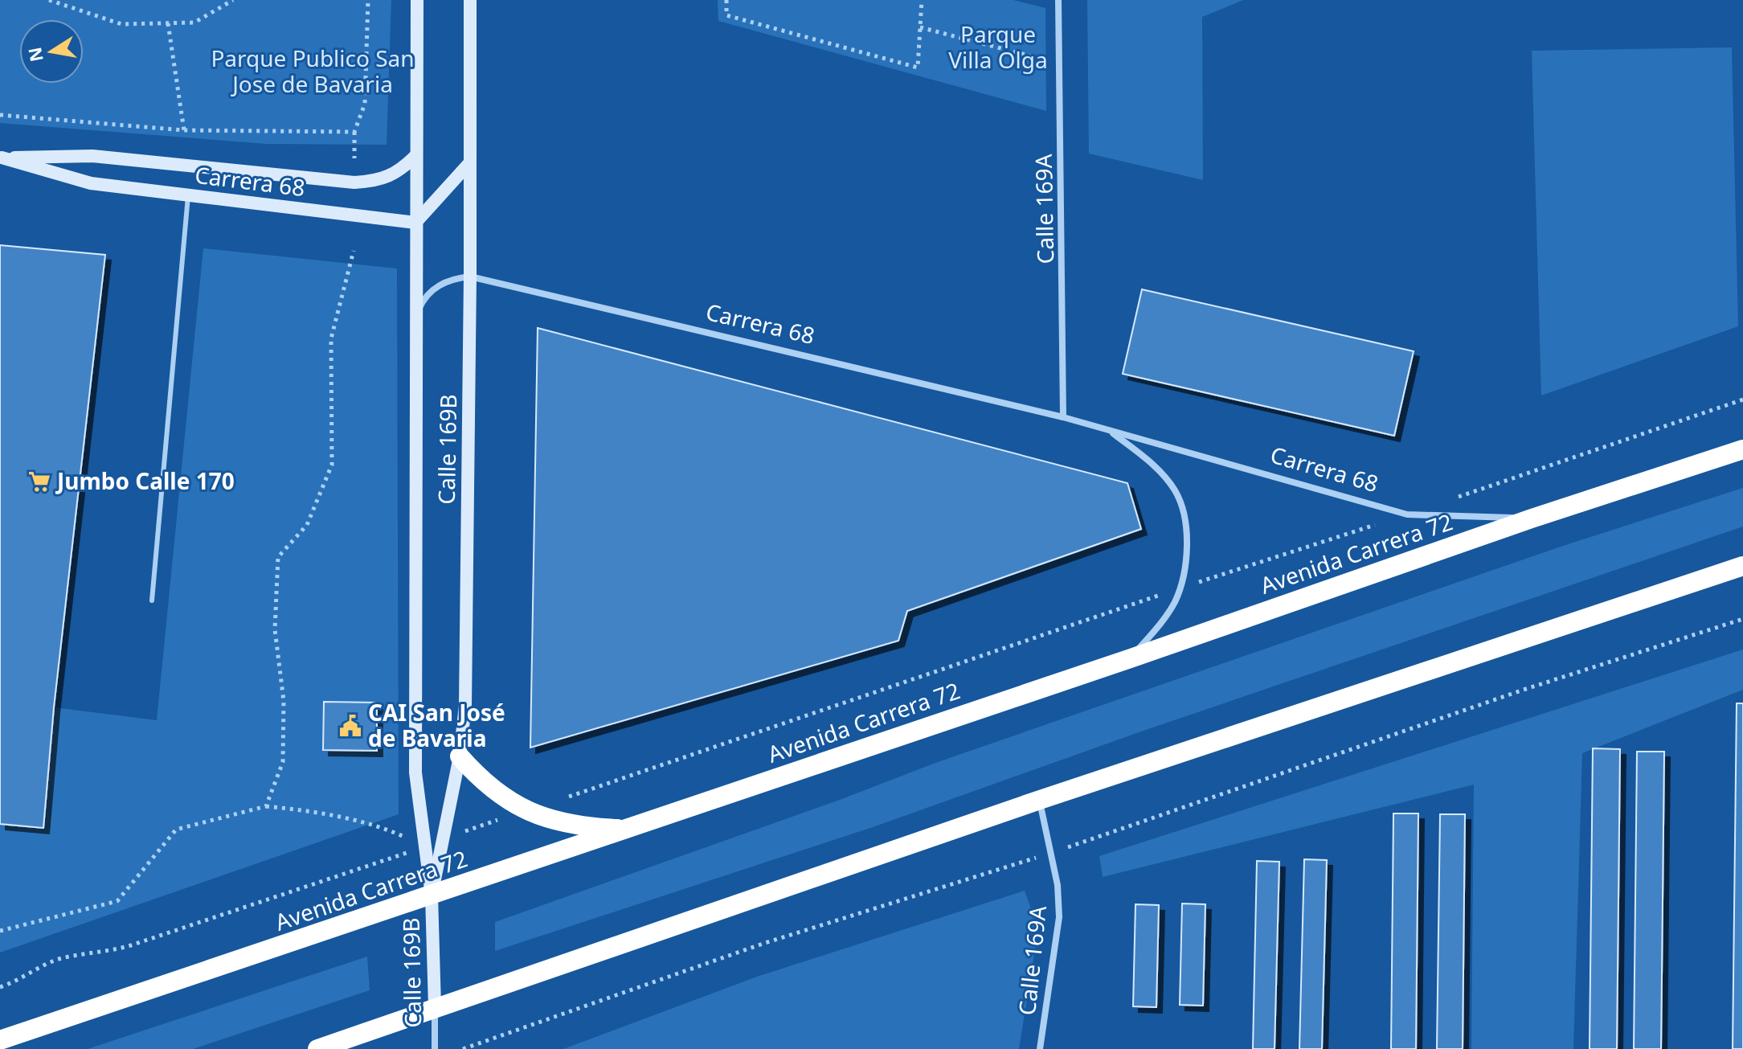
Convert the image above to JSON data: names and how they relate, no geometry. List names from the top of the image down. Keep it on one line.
{"streets":{"highway":["Avenida Carrera 72"],"main road":["Carrera 68","Calle 169B"],"street":["Calle 169A"]},"crossings":[["Carrera 68","Calle 169A"],["Carrera 68","Calle 169B"],["Carrera 68","Avenida Carrera 72"],["Calle 169B","Avenida Carrera 72"]],"parks":["Parque Villa Olga","Parque Publico San Jose de Bavaria"],"places":{"supermarket":["Jumbo Calle 170"],"public building":["CAI San José de Bavaria"]},"north":"left"}
